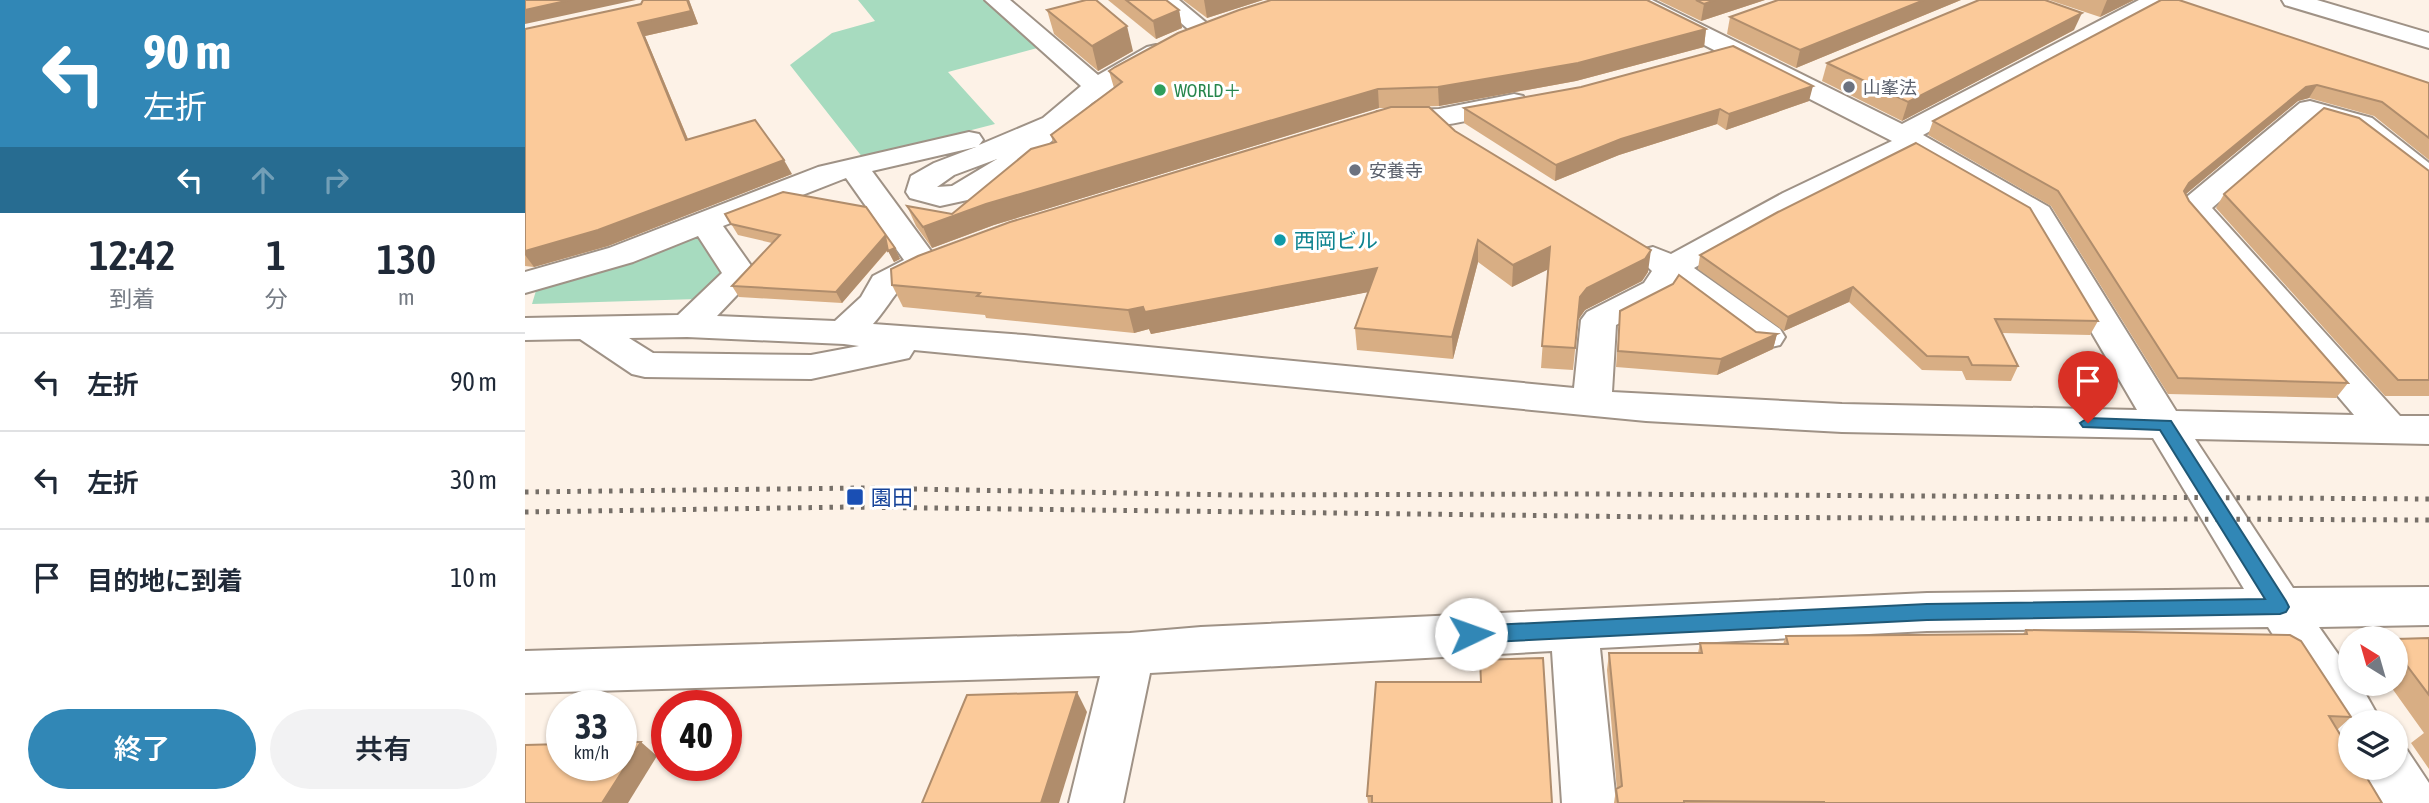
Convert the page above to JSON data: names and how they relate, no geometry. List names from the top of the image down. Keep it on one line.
{"places":{"other":["山峯法","WORLD＋","安養寺","西岡ビル"],"transit":["園田"]},"north":"top left","page":{"turn":["90 m","左折"],"eta":["12:42","到着","1","分","130","m"],"list":[{"name":"左折","value":"90 m"},{"name":"左折","value":"30 m"},{"name":"目的地に到着","value":"10 m"}],"speed":"33 km/h","limit":"40","buttons":["終了","共有"]}}
